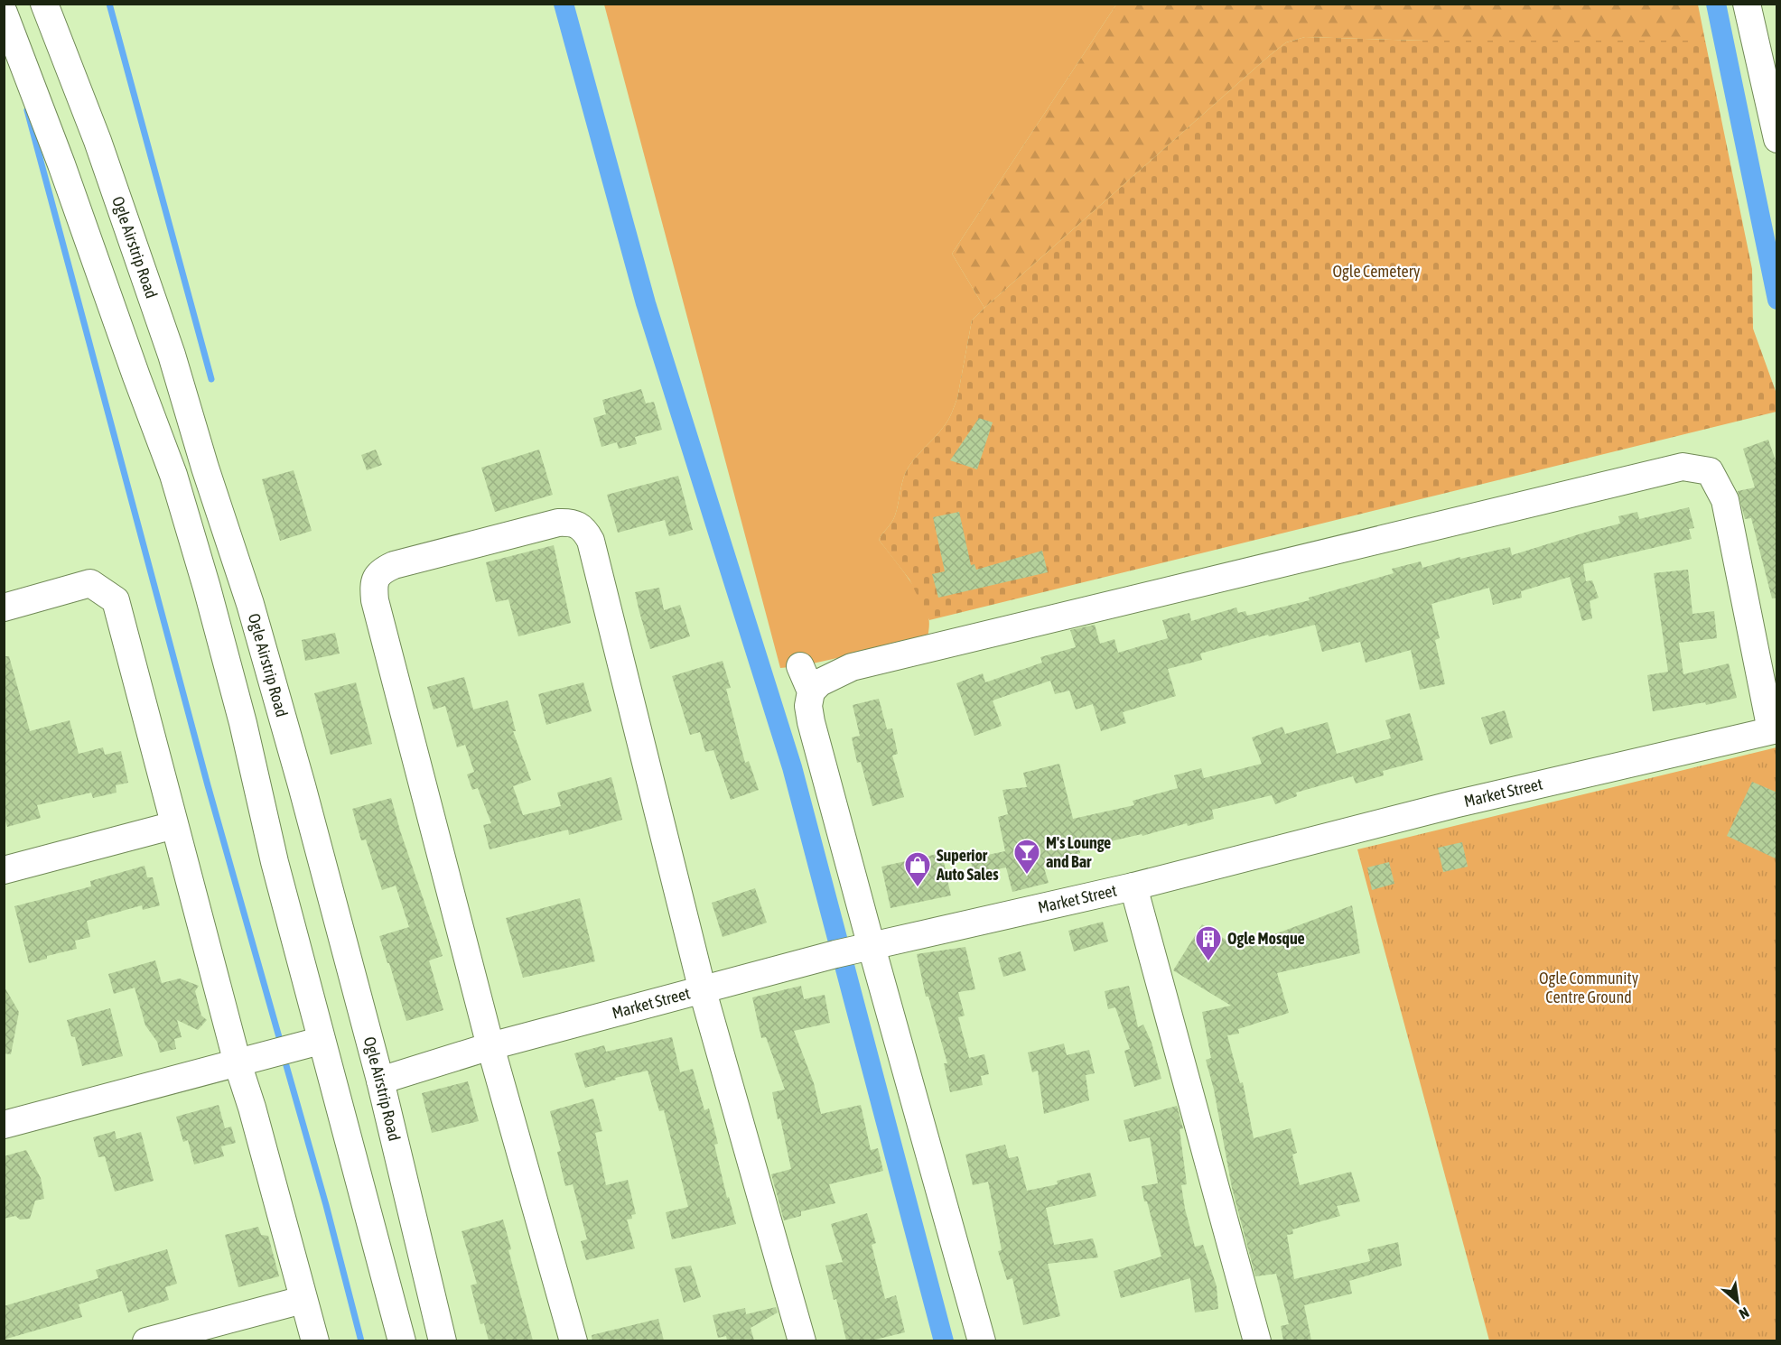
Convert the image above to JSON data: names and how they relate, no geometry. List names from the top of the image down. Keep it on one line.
{"streets":{"street":["Ogle Airstrip Road","Market Street"]},"crossings":[["Ogle Airstrip Road","Market Street"]],"parks":["Ogle Cemetery","Ogle Community Centre Ground"],"places":{"bar":["M's Lounge and Bar"],"shop":["Superior Auto Sales"],"building":["Ogle Mosque"]},"north":"bottom right"}
